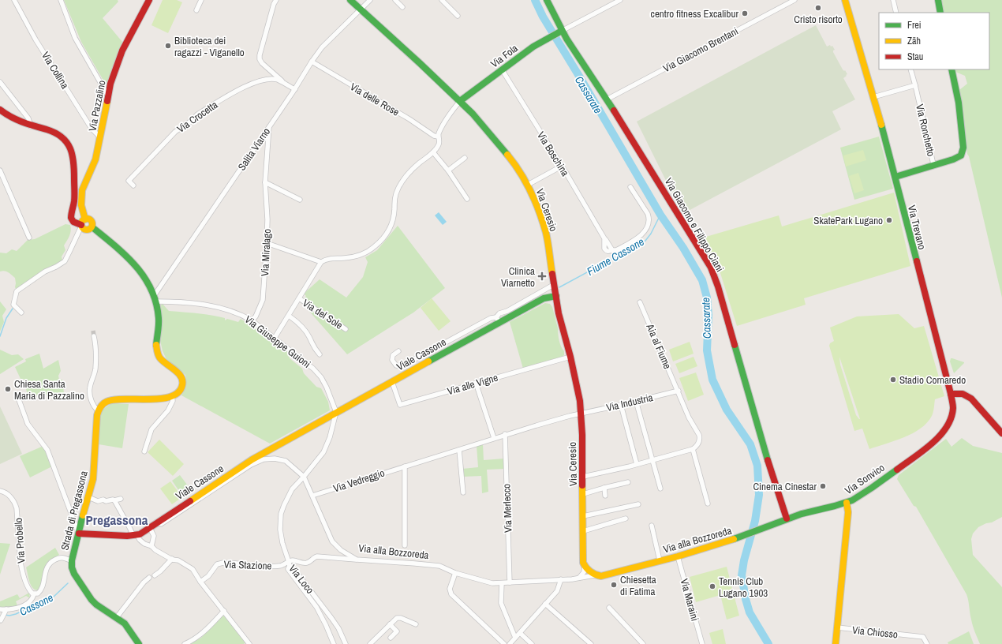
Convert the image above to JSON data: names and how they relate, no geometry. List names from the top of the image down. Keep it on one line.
{"streets":{"main road":["Via Fola","Via Pazzalino","Via Ceresio","Via Giacomo e Filippo Ciani","Via Trevano","Viale Cassone","Via Sonvico","Strada di Pregassona","Via alla Bozzoreda"],"street":["Via Giacomo Brentani","Via Collina","Via delle Rose","Via Crocetta","Via Ronchetto","Salita Viarno","Via Boschina","Via Miralago","Via del Sole","Via Giuseppe Guioni","Aia al Fiume","Via alle Vigne","Via Industria","Via Vedreggio","Via Merlecco","Via Probello","Via Stazione","Via Loco","Via Maraini","Via Chiosso"]},"crossings":[["Via Giacomo Brentani","Via Giacomo e Filippo Ciani"],["Via Fola","Via Boschina"],["Via Fola","Via Ceresio"],["Via Fola","Via Giacomo e Filippo Ciani"],["Via Collina","Via Pazzalino"],["Via delle Rose","Salita Viarno"],["Via Crocetta","Salita Viarno"],["Salita Viarno","Via Ceresio"],["Salita Viarno","Via Miralago"],["Salita Viarno","Via Giuseppe Guioni"],["Via Ceresio","Viale Cassone"],["Via Ceresio","Via alle Vigne"],["Via Ceresio","Via Industria"],["Via Ceresio","Via Vedreggio"],["Via Giacomo e Filippo Ciani","Via alla Bozzoreda"],["Via Trevano","Via Sonvico"],["Via Miralago","Via Giuseppe Guioni"],["Via del Sole","Via Giuseppe Guioni"],["Via Giuseppe Guioni","Viale Cassone"],["Via Giuseppe Guioni","Via Loco"],["Aia al Fiume","Via Industria"],["Viale Cassone","Via alle Vigne"],["Viale Cassone","Via alla Bozzoreda"],["Viale Cassone","Via Loco"],["Via Industria","Via Vedreggio"],["Via Sonvico","Via Chiosso"],["Via Vedreggio","Via Merlecco"],["Via Vedreggio","Via alla Bozzoreda"],["Via Merlecco","Via alla Bozzoreda"],["Via alla Bozzoreda","Via Stazione"],["Via alla Bozzoreda","Via Loco"],["Via alla Bozzoreda","Via Maraini"],["Via Stazione","Via Loco"]],"districts":["Pregassona"],"water":["Cassarate","Fiume Cassone","Cassone"],"places":{"other":["Cristo risorto","centro fitness Excalibur","Biblioteca dei ragazzi - Viganello","SkatePark Lugano","Stadio Cornaredo","Chiesa Santa Maria di Pazzalino","Cinema Cinestar","Chiesetta di Fatima","Tennis Club Lugano 1903"],"health":["Clinica Viarnetto"]},"legend":["Frei","Zäh","Stau"]}
